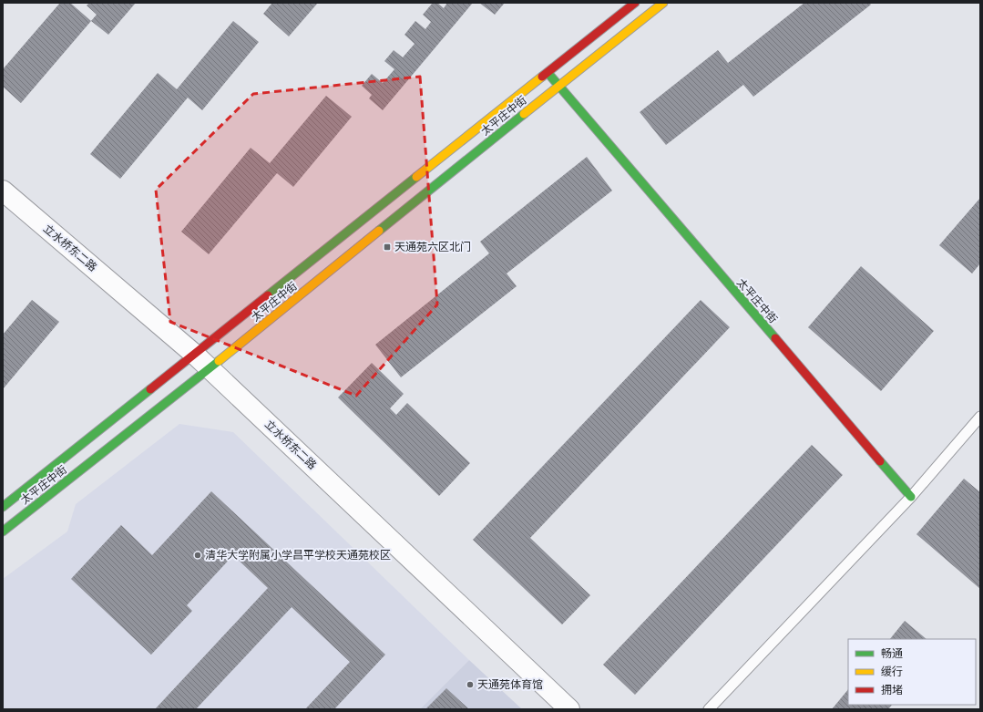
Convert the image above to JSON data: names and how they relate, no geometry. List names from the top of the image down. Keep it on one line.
{"streets":{"main road":["太平庄中街"],"street":["立水桥东二路"]},"crossings":[["太平庄中街","立水桥东二路"]],"places":{"transit":["天通苑六区北门"],"other":["清华大学附属小学昌平学校天通苑校区","天通苑体育馆"]},"legend":["畅通","缓行","拥堵"]}
